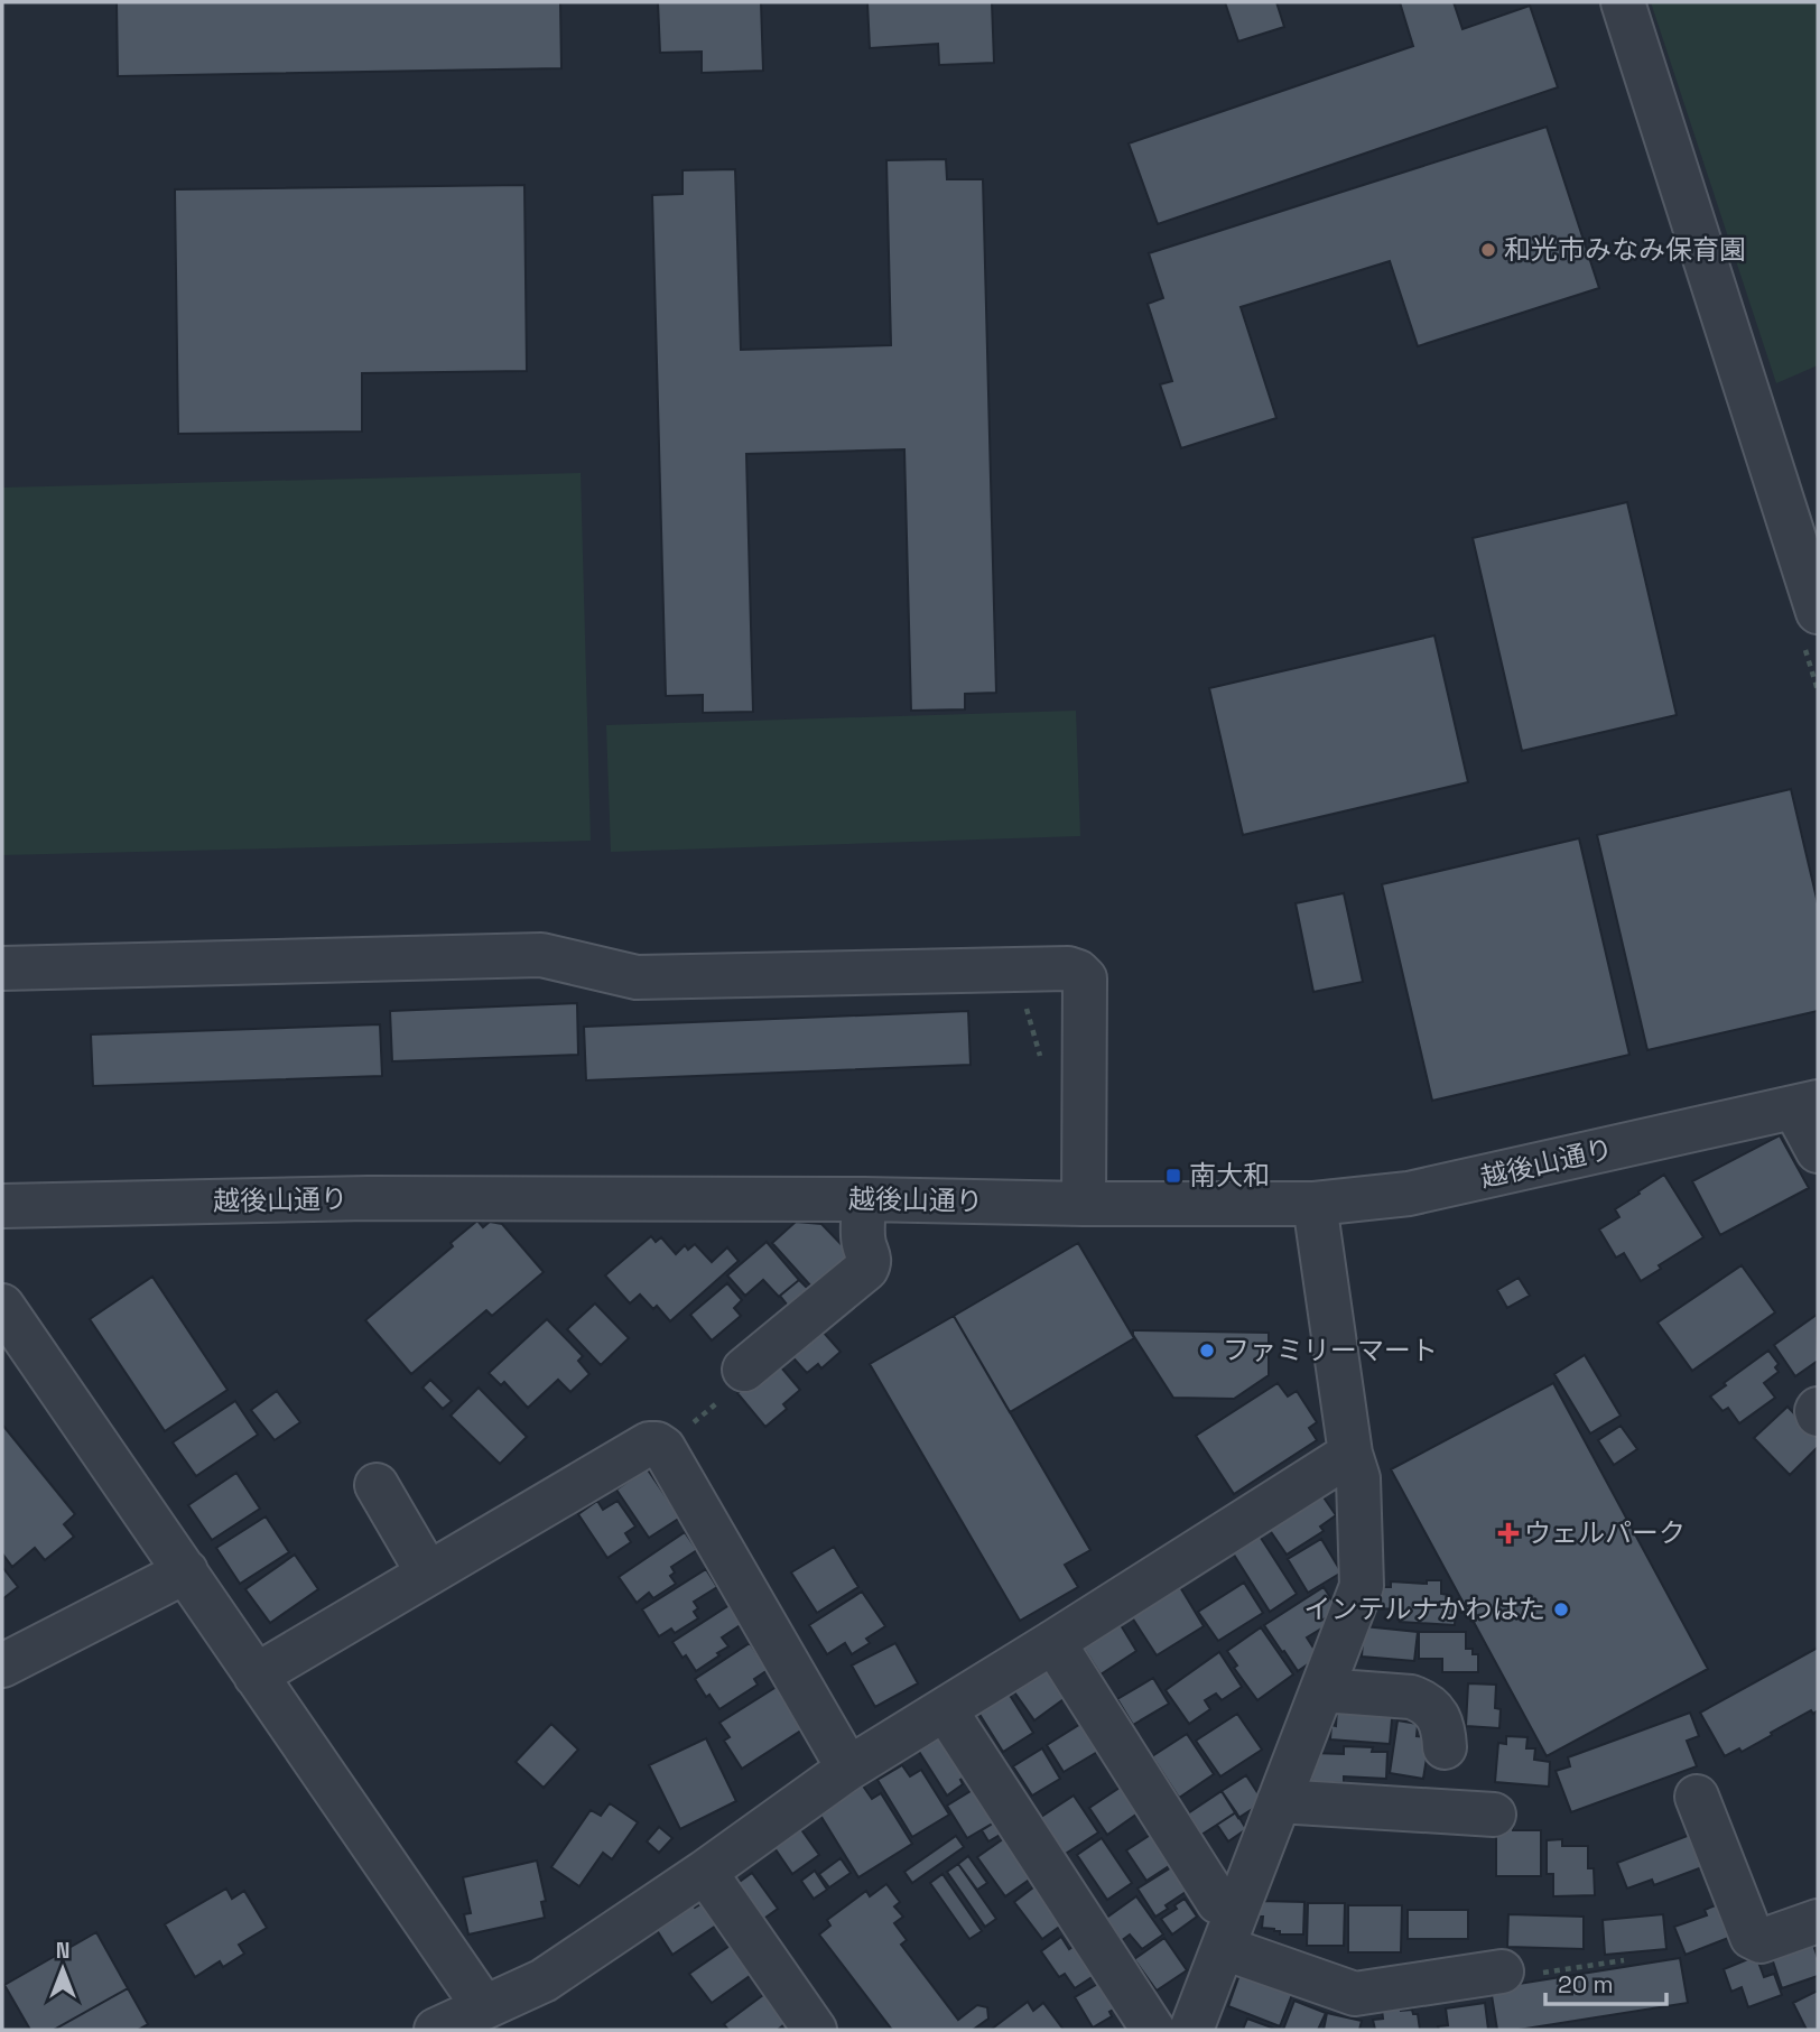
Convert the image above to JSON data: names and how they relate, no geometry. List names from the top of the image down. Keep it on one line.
{"streets":{"street":["越後山通り"]},"places":{"other":["和光市みなみ保育園","ファミリーマート","インテルナかわはた"],"transit":["南大和"],"health":["ウェルパーク"]},"scale_bar":"20 m","north":"top"}
